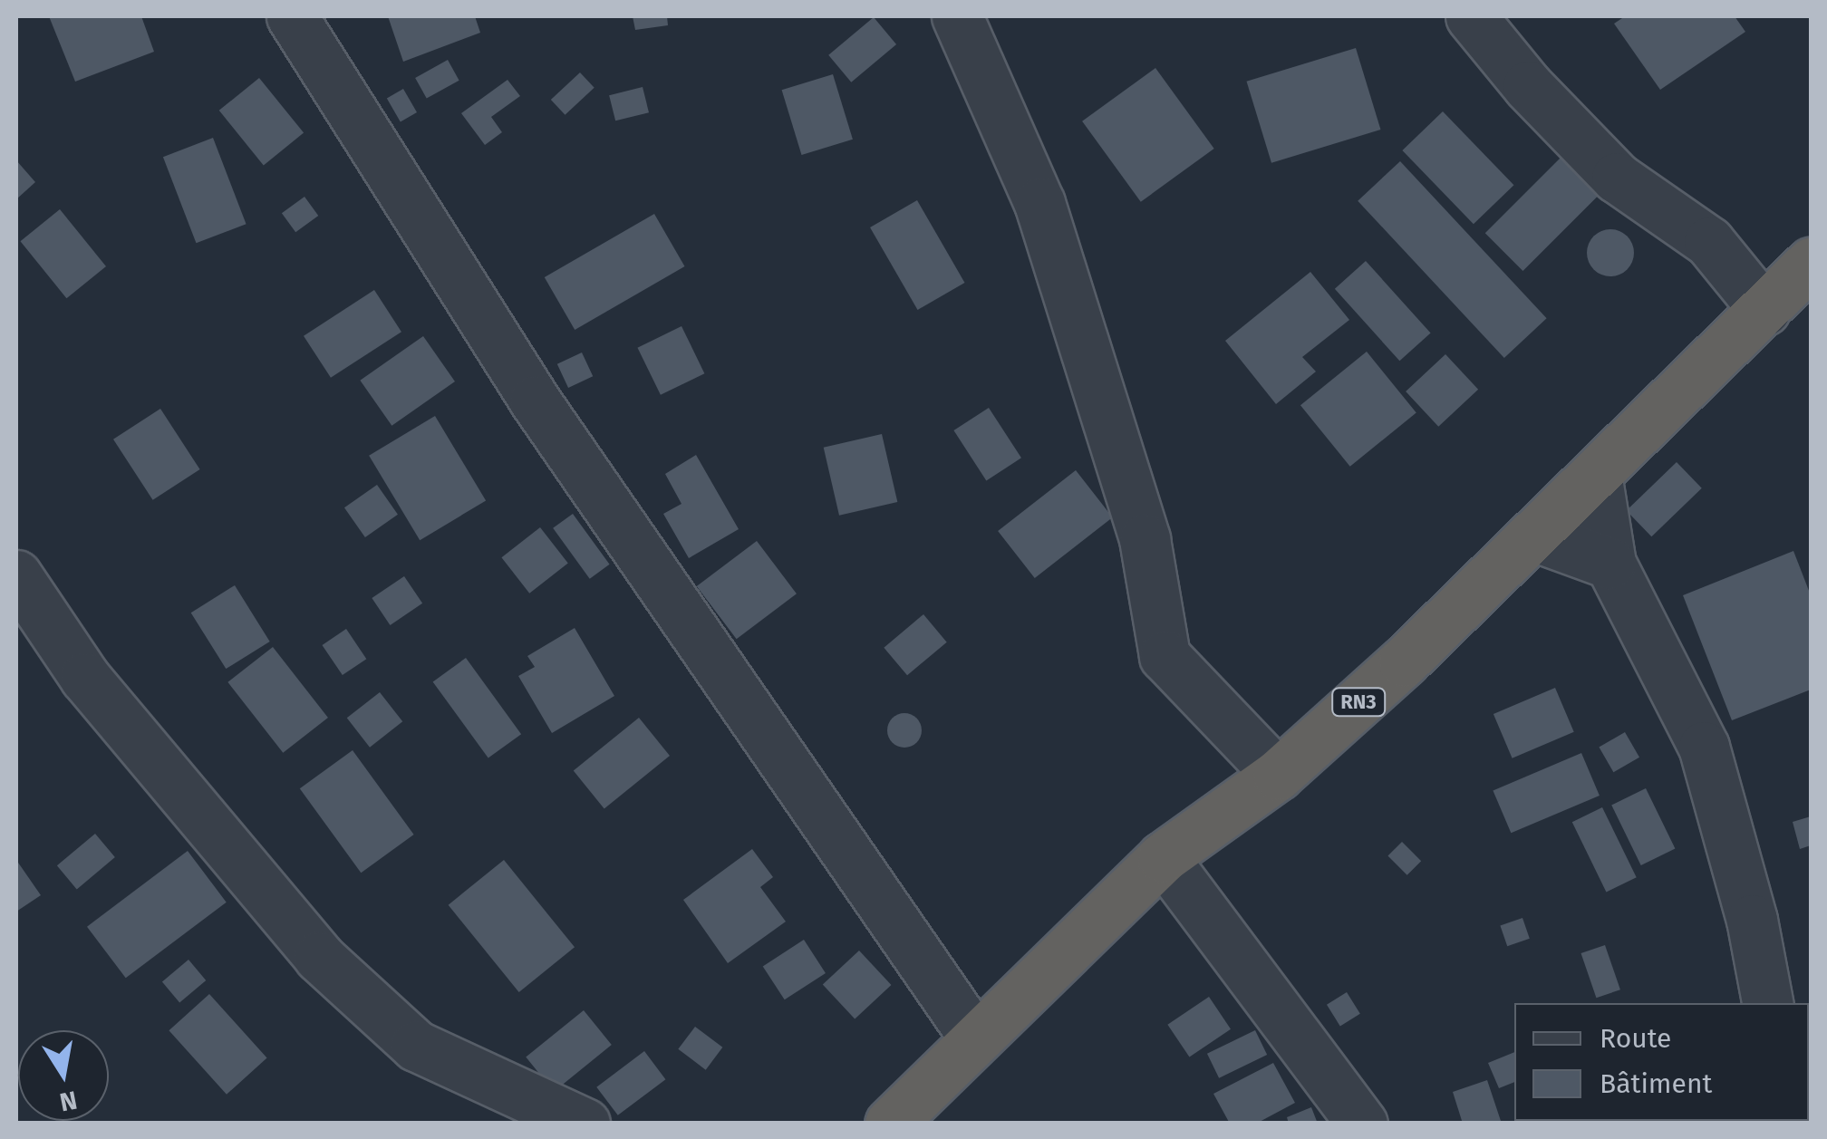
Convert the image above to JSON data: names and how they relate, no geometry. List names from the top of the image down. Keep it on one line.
{"streets":{"highway":["RN3"]},"legend":["Route","Bâtiment"],"north":"bottom"}
